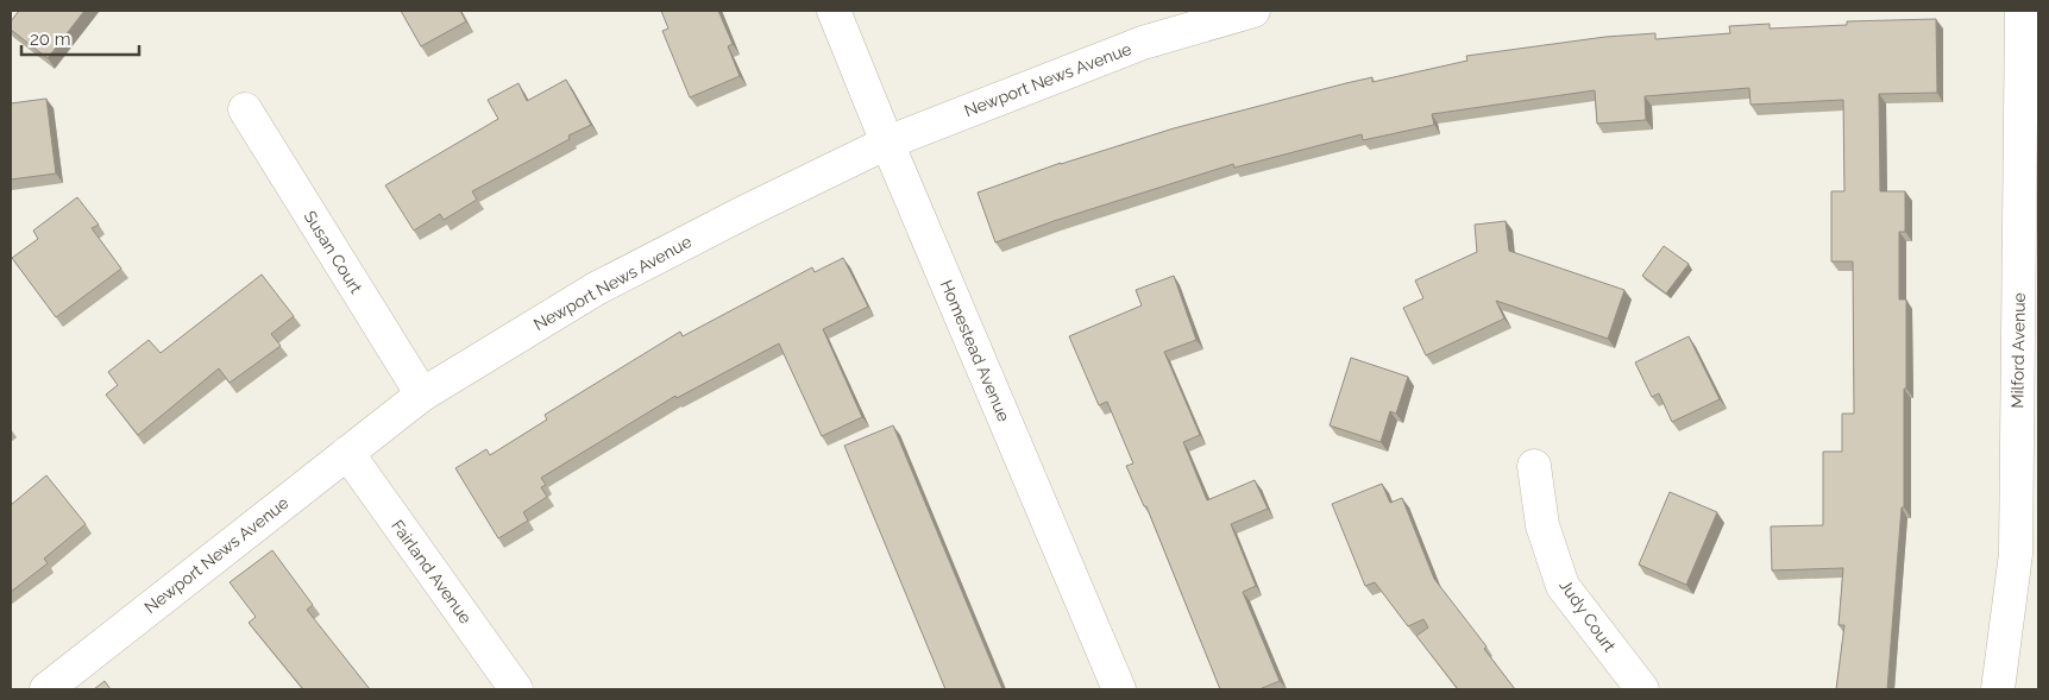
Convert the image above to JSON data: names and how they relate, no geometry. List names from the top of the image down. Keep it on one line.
{"streets":{"street":["Newport News Avenue","Susan Court","Homestead Avenue","Milford Avenue","Fairland Avenue","Judy Court"]},"crossings":[["Newport News Avenue","Susan Court"],["Newport News Avenue","Homestead Avenue"],["Newport News Avenue","Fairland Avenue"]],"scale_bar":"20 m"}
